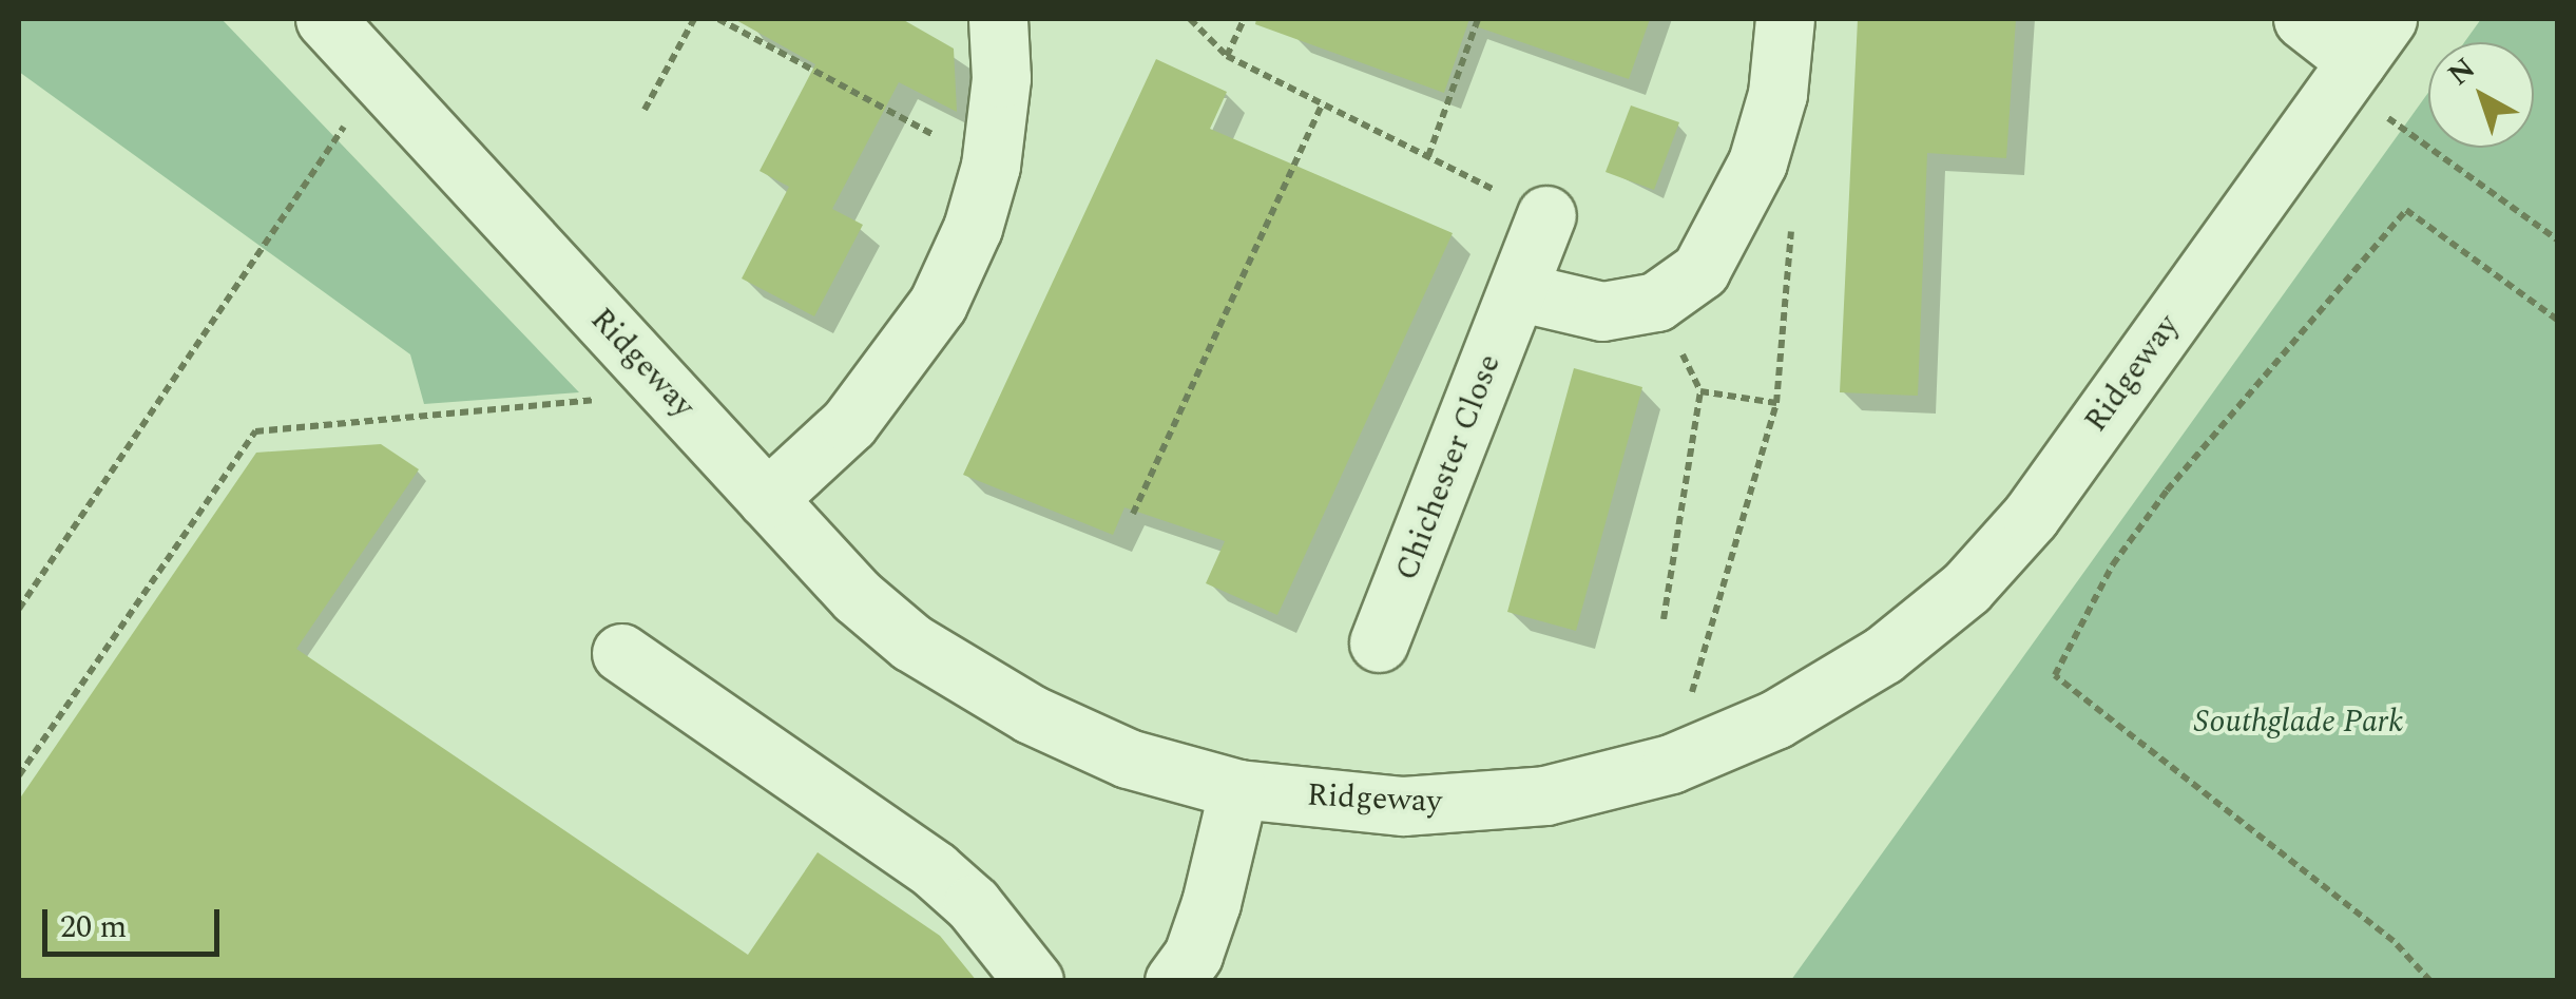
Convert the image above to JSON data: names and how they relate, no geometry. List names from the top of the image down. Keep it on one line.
{"streets":{"street":["Ridgeway","Chichester Close"]},"parks":["Southglade Park"],"scale_bar":"20 m","north":"top left"}
